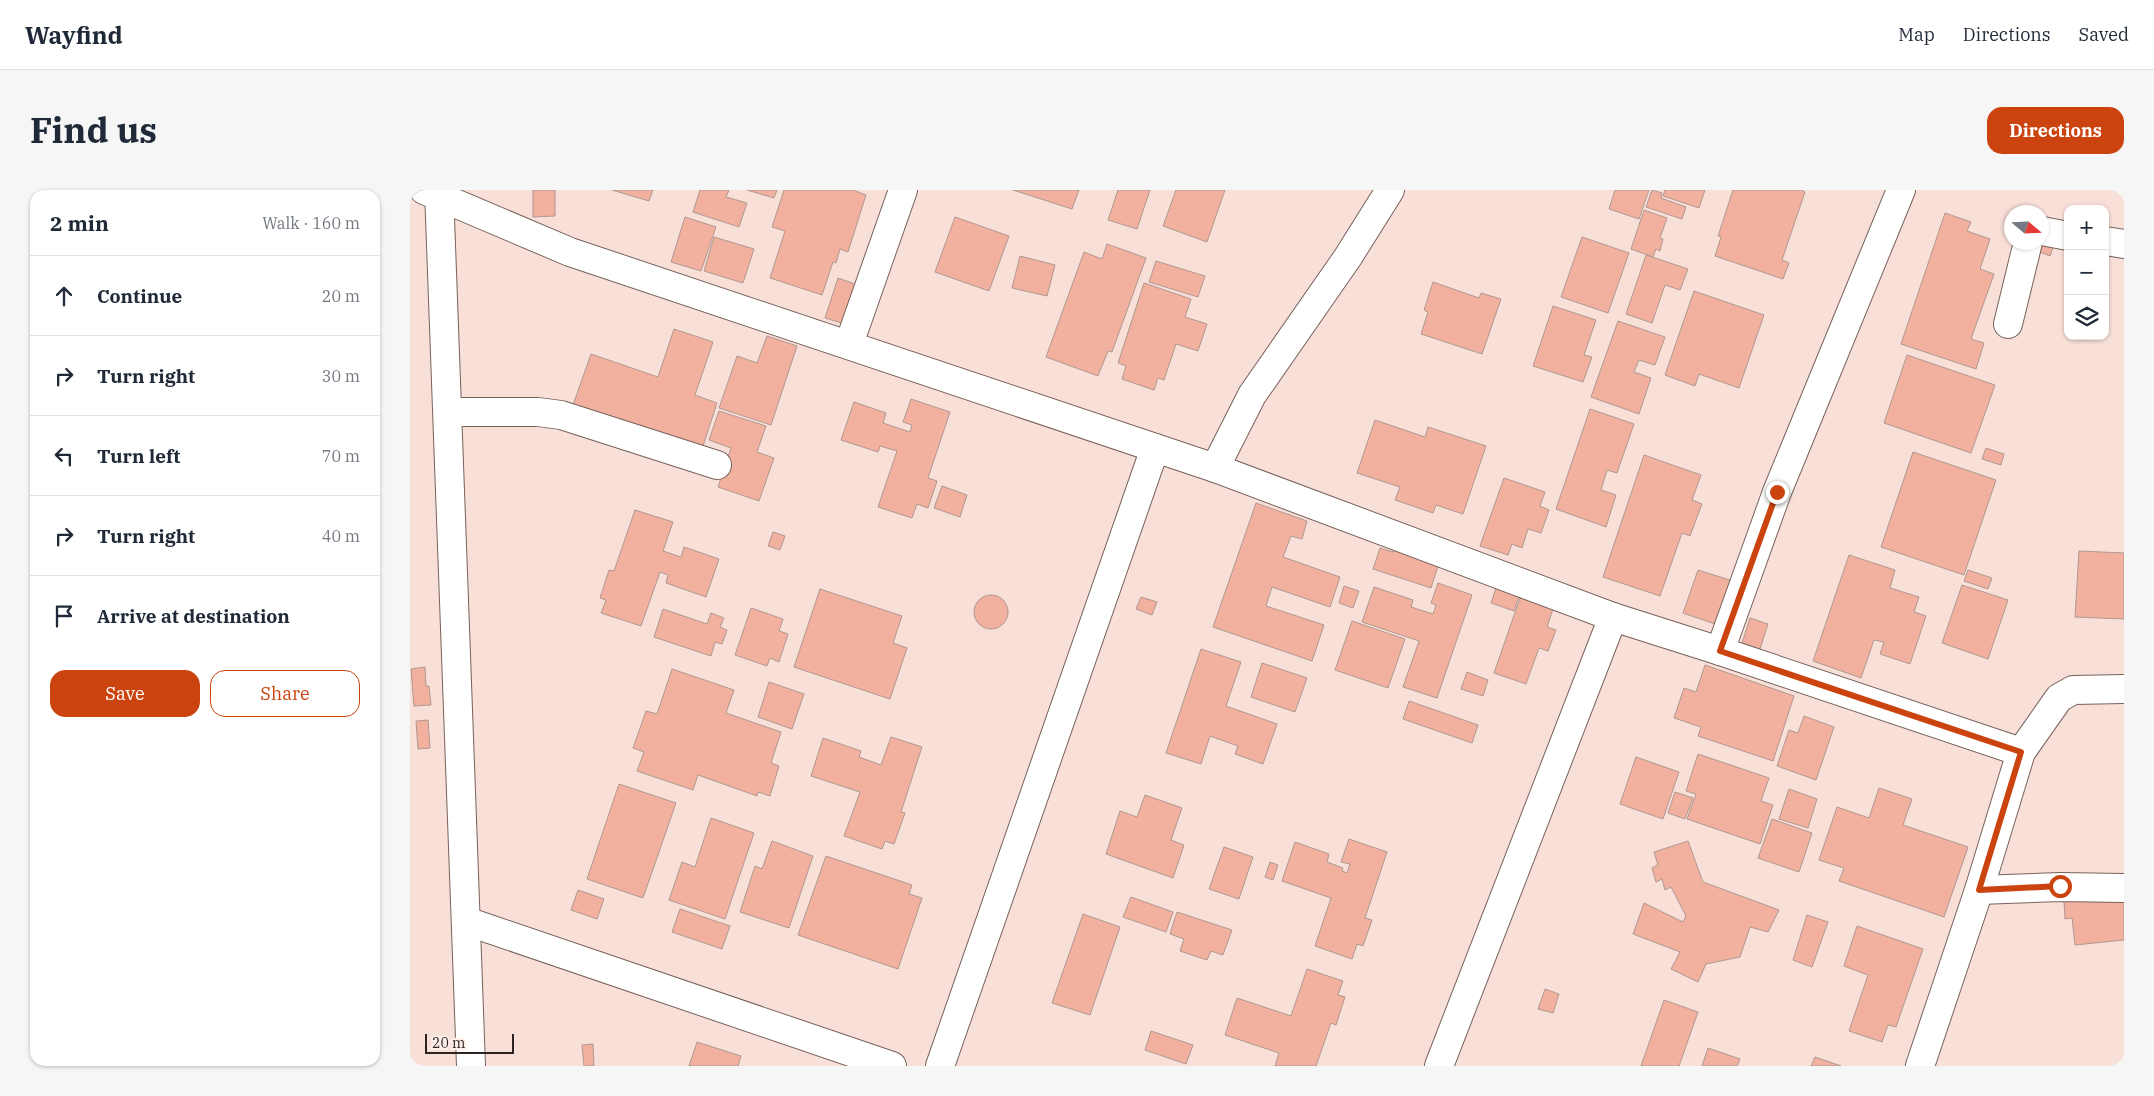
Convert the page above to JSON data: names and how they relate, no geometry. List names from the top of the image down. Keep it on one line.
{"scale_bar":"20 m","north":"right","page":{"header":"Wayfind","nav":["Map","Directions","Saved"],"title":"Find us","buttons":["Directions",["Save","Share"]],"heading":["2 min","Walk · 160 m"],"map_buttons":["+","−"],"list":[["Continue","20 m"],["Turn right","30 m"],["Turn left","70 m"],["Turn right","40 m"],"Arrive at destination"],"scale":"20 m"}}
